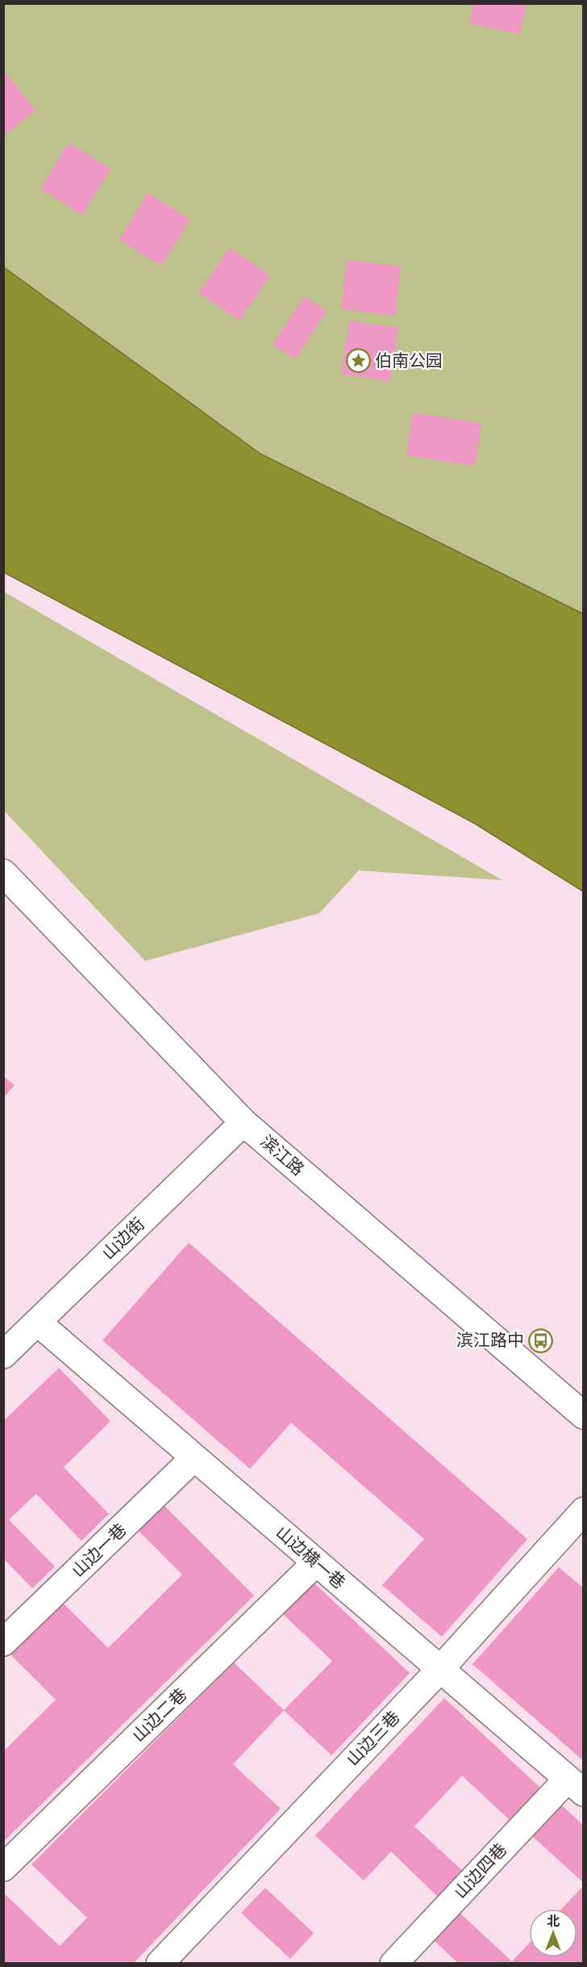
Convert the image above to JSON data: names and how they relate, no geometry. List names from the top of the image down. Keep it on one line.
{"streets":{"street":["滨江路","山边街","山边一巷","山边横一巷","山边二巷","山边三巷","山边四巷"]},"crossings":[["滨江路","山边街"],["山边街","山边横一巷"],["山边一巷","山边横一巷"],["山边横一巷","山边二巷"],["山边横一巷","山边三巷"],["山边横一巷","山边四巷"]],"places":{"place":["伯南公园"],"bus stop":["滨江路中"]},"north":"top"}
